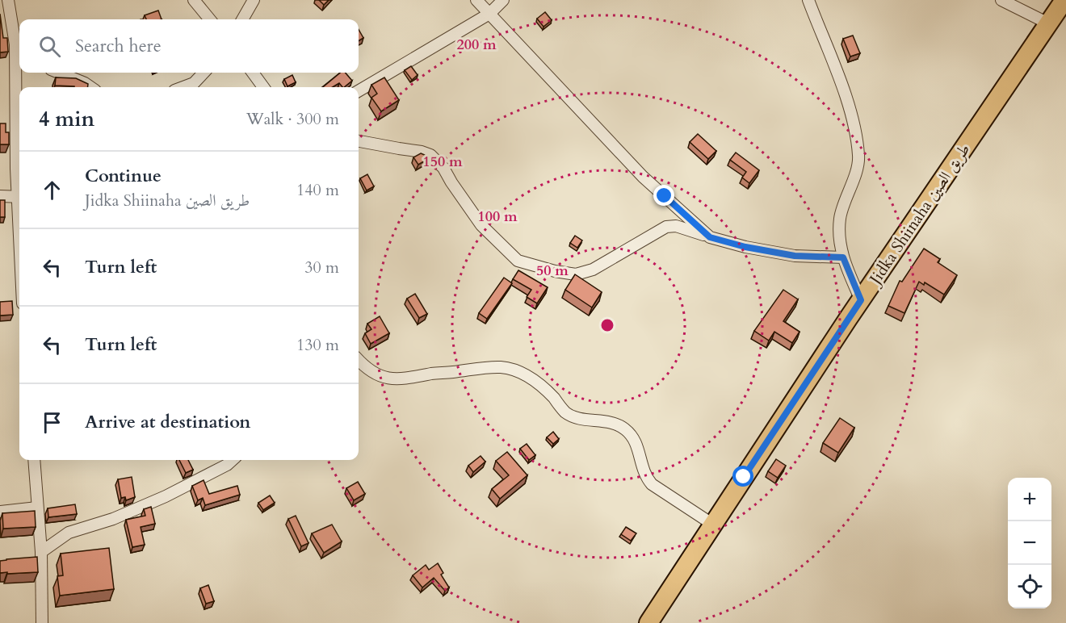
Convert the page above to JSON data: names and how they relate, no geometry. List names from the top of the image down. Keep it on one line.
{"streets":{"main road":["Jidka Shiinaha طريق الصين"]},"page":{"search":"Search here","heading":["4 min","Walk · 300 m"],"list":[["Continue","Jidka Shiinaha طريق الصين","140 m"],["Turn left","30 m"],["Turn left","130 m"],"Arrive at destination"],"map_buttons":["+","−"]},"rings":["200 m","150 m","100 m","50 m"]}
